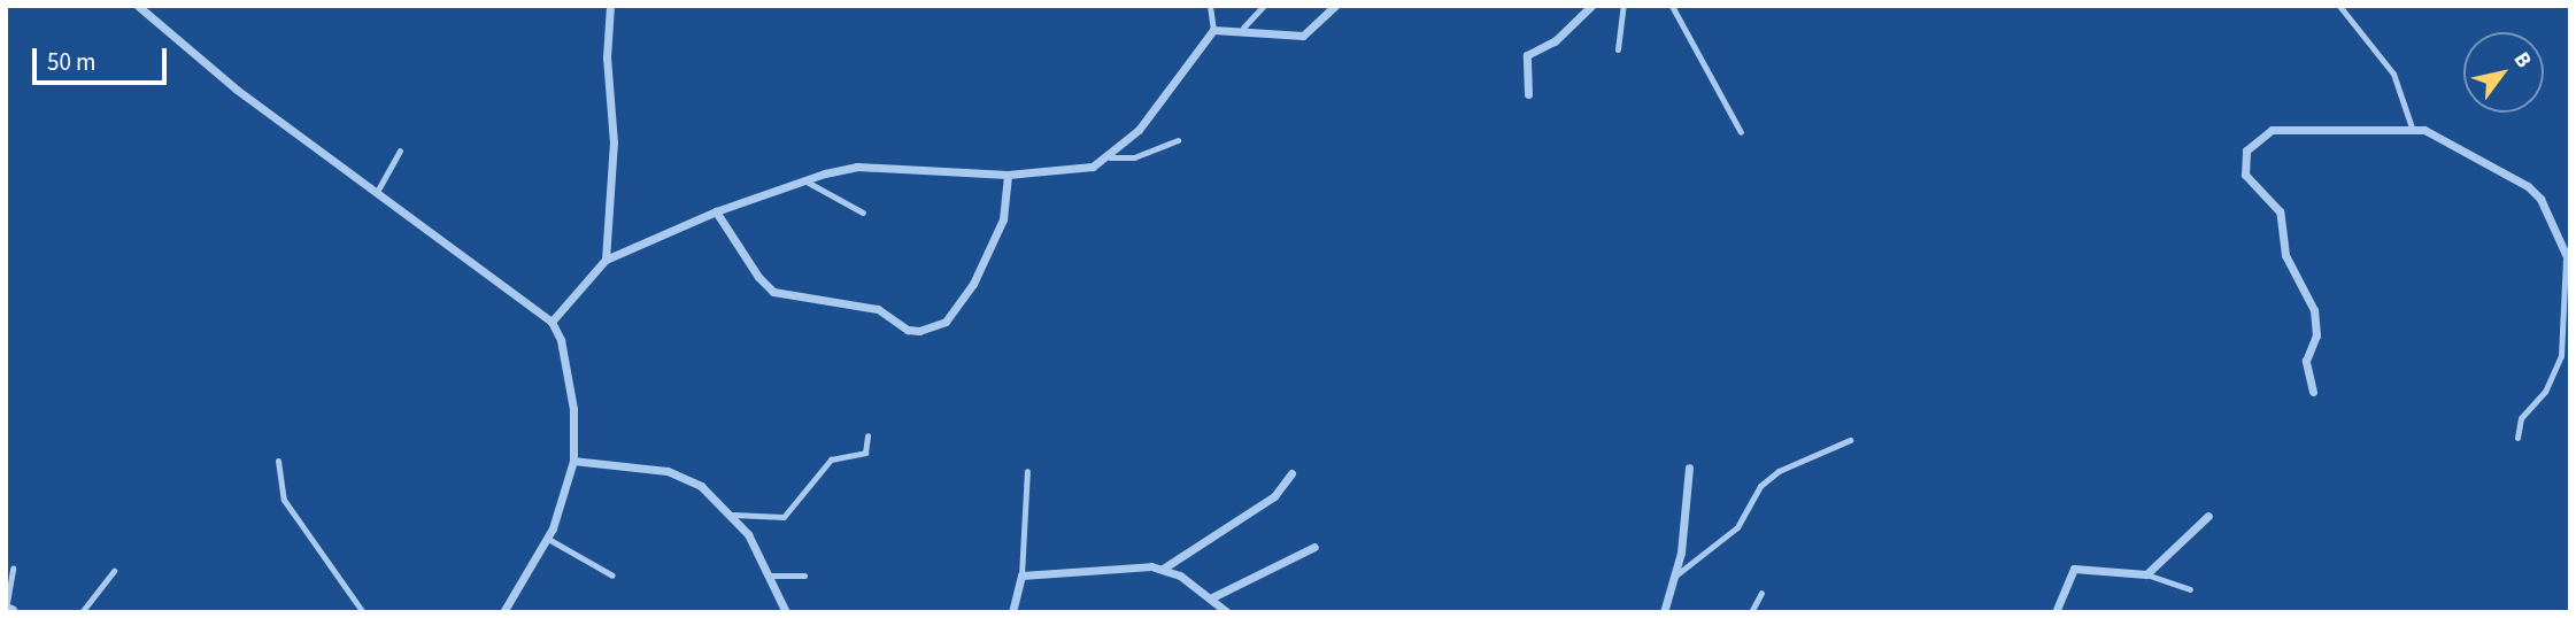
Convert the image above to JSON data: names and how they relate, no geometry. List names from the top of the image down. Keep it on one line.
{"scale_bar":"50 m","north":"top right"}
